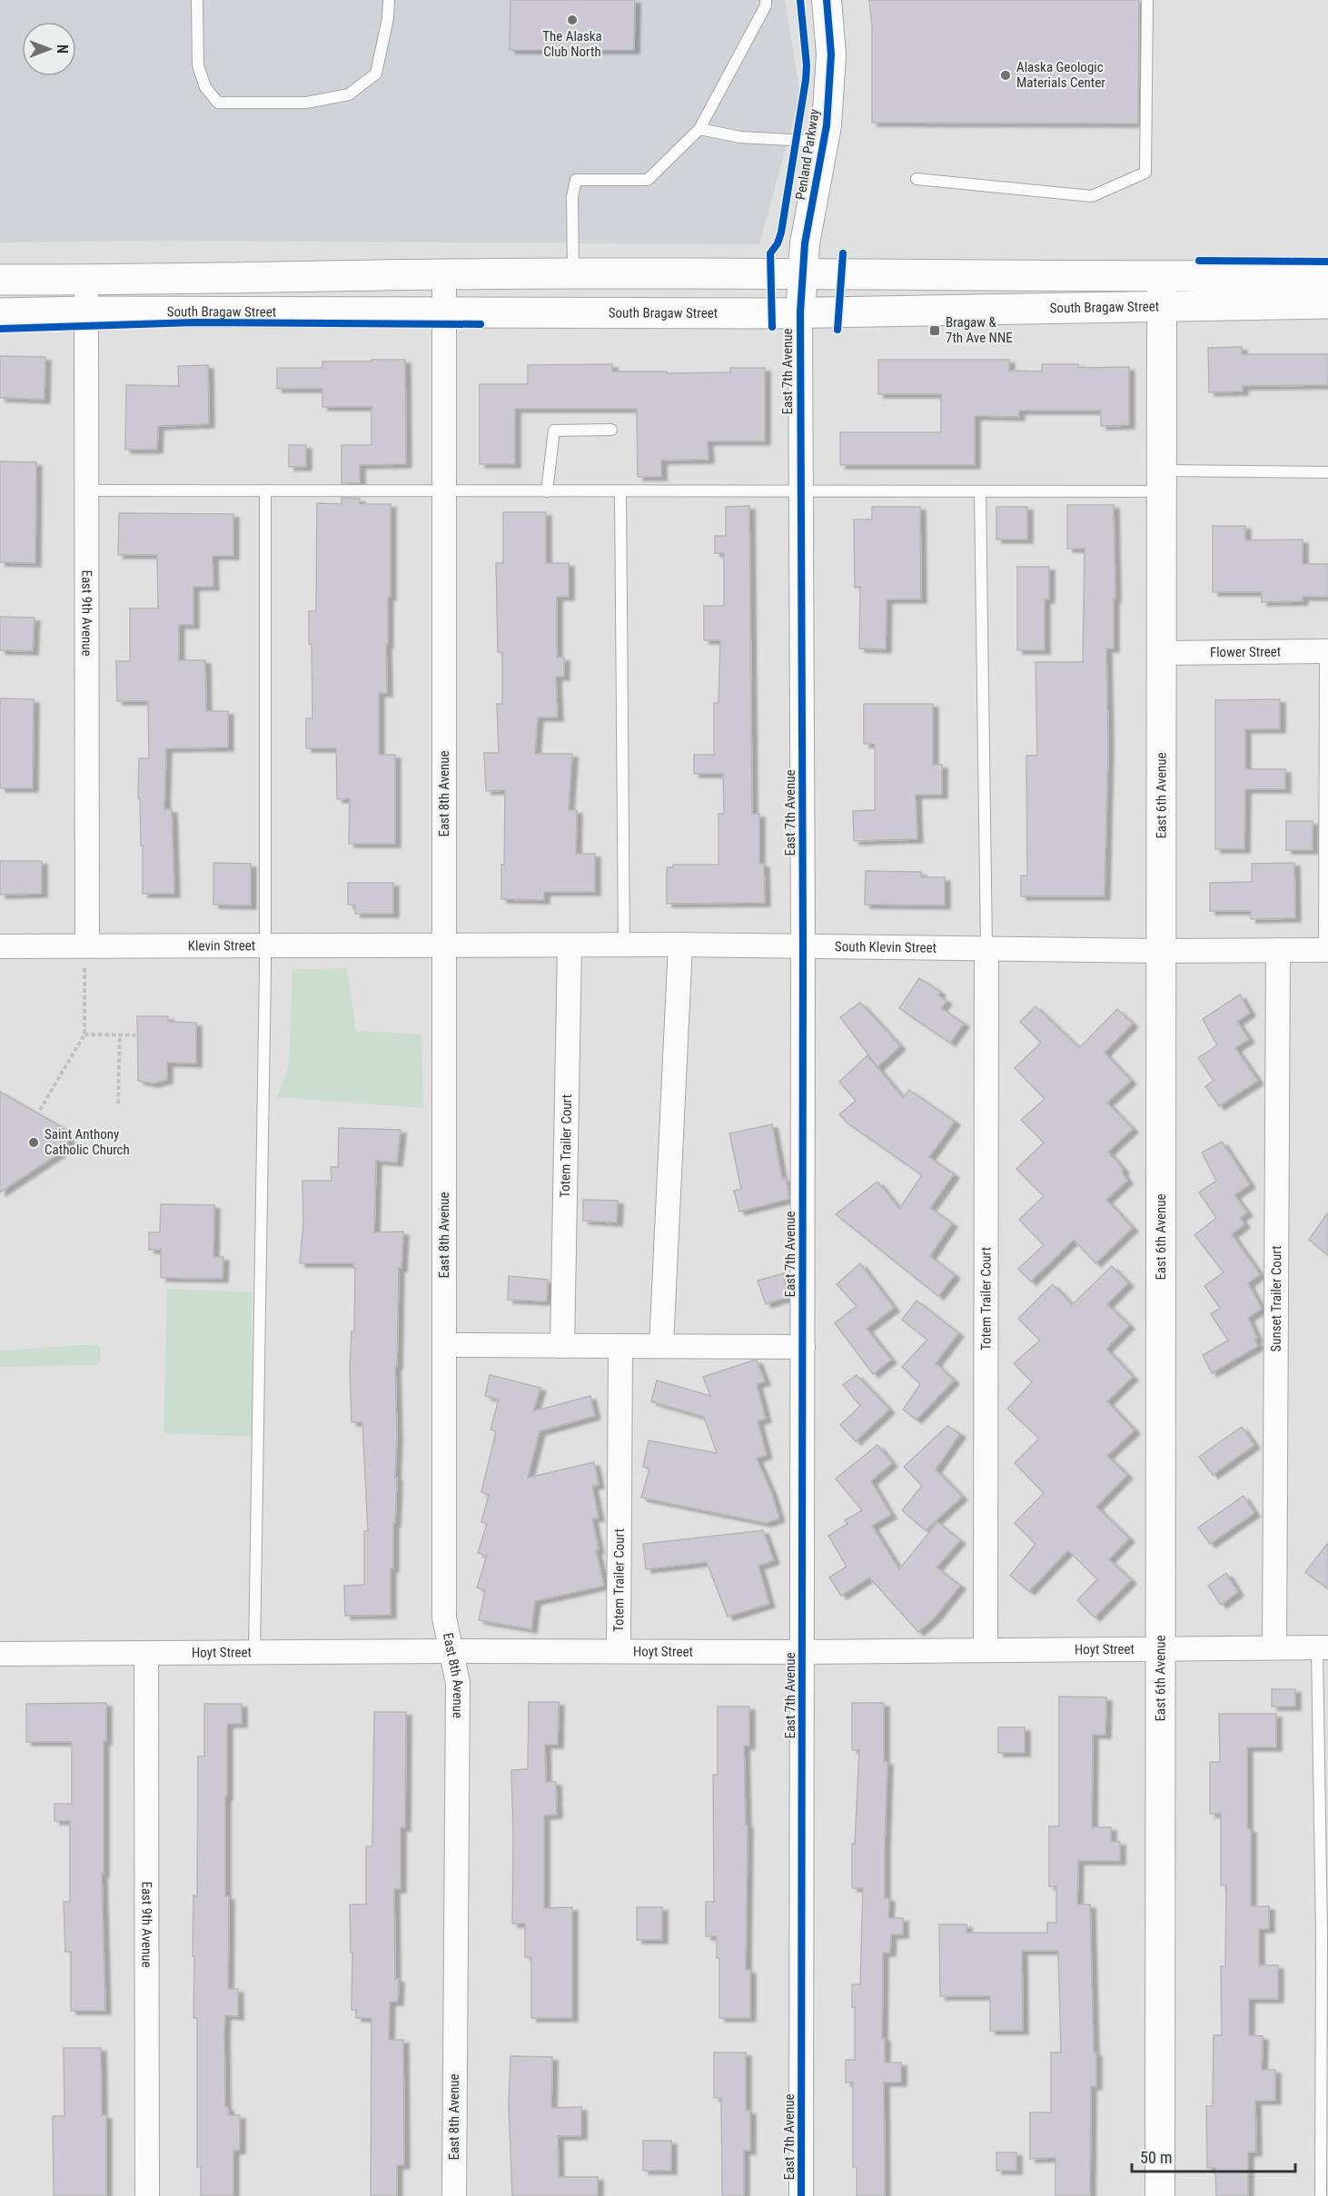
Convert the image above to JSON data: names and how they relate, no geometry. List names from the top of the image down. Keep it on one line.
{"streets":{"main road":["South Bragaw Street"],"street":["Penland Parkway","East 7th Avenue","East 9th Avenue","Flower Street","East 8th Avenue","East 6th Avenue","Klevin Street","South Klevin Street","Totem Trailer Court","Sunset Trailer Court","Hoyt Street"]},"crossings":[["Penland Parkway","South Bragaw Street"],["Penland Parkway","East 7th Avenue"],["South Bragaw Street","East 7th Avenue"],["South Bragaw Street","East 9th Avenue"],["South Bragaw Street","East 8th Avenue"],["South Bragaw Street","East 6th Avenue"],["East 7th Avenue","South Klevin Street"],["East 7th Avenue","Hoyt Street"],["East 9th Avenue","Klevin Street"],["East 9th Avenue","Hoyt Street"],["Flower Street","East 6th Avenue"],["East 8th Avenue","Klevin Street"],["East 8th Avenue","South Klevin Street"],["East 8th Avenue","Hoyt Street"],["East 6th Avenue","South Klevin Street"],["East 6th Avenue","Hoyt Street"],["Klevin Street","South Klevin Street"],["South Klevin Street","Totem Trailer Court"],["South Klevin Street","Sunset Trailer Court"],["Totem Trailer Court","Hoyt Street"],["Sunset Trailer Court","Hoyt Street"]],"places":{"other":["The Alaska Club North","Alaska Geologic Materials Center","Saint Anthony Catholic Church"],"transit":["Bragaw & 7th Ave NNE"]},"scale_bar":"50 m","north":"right"}
